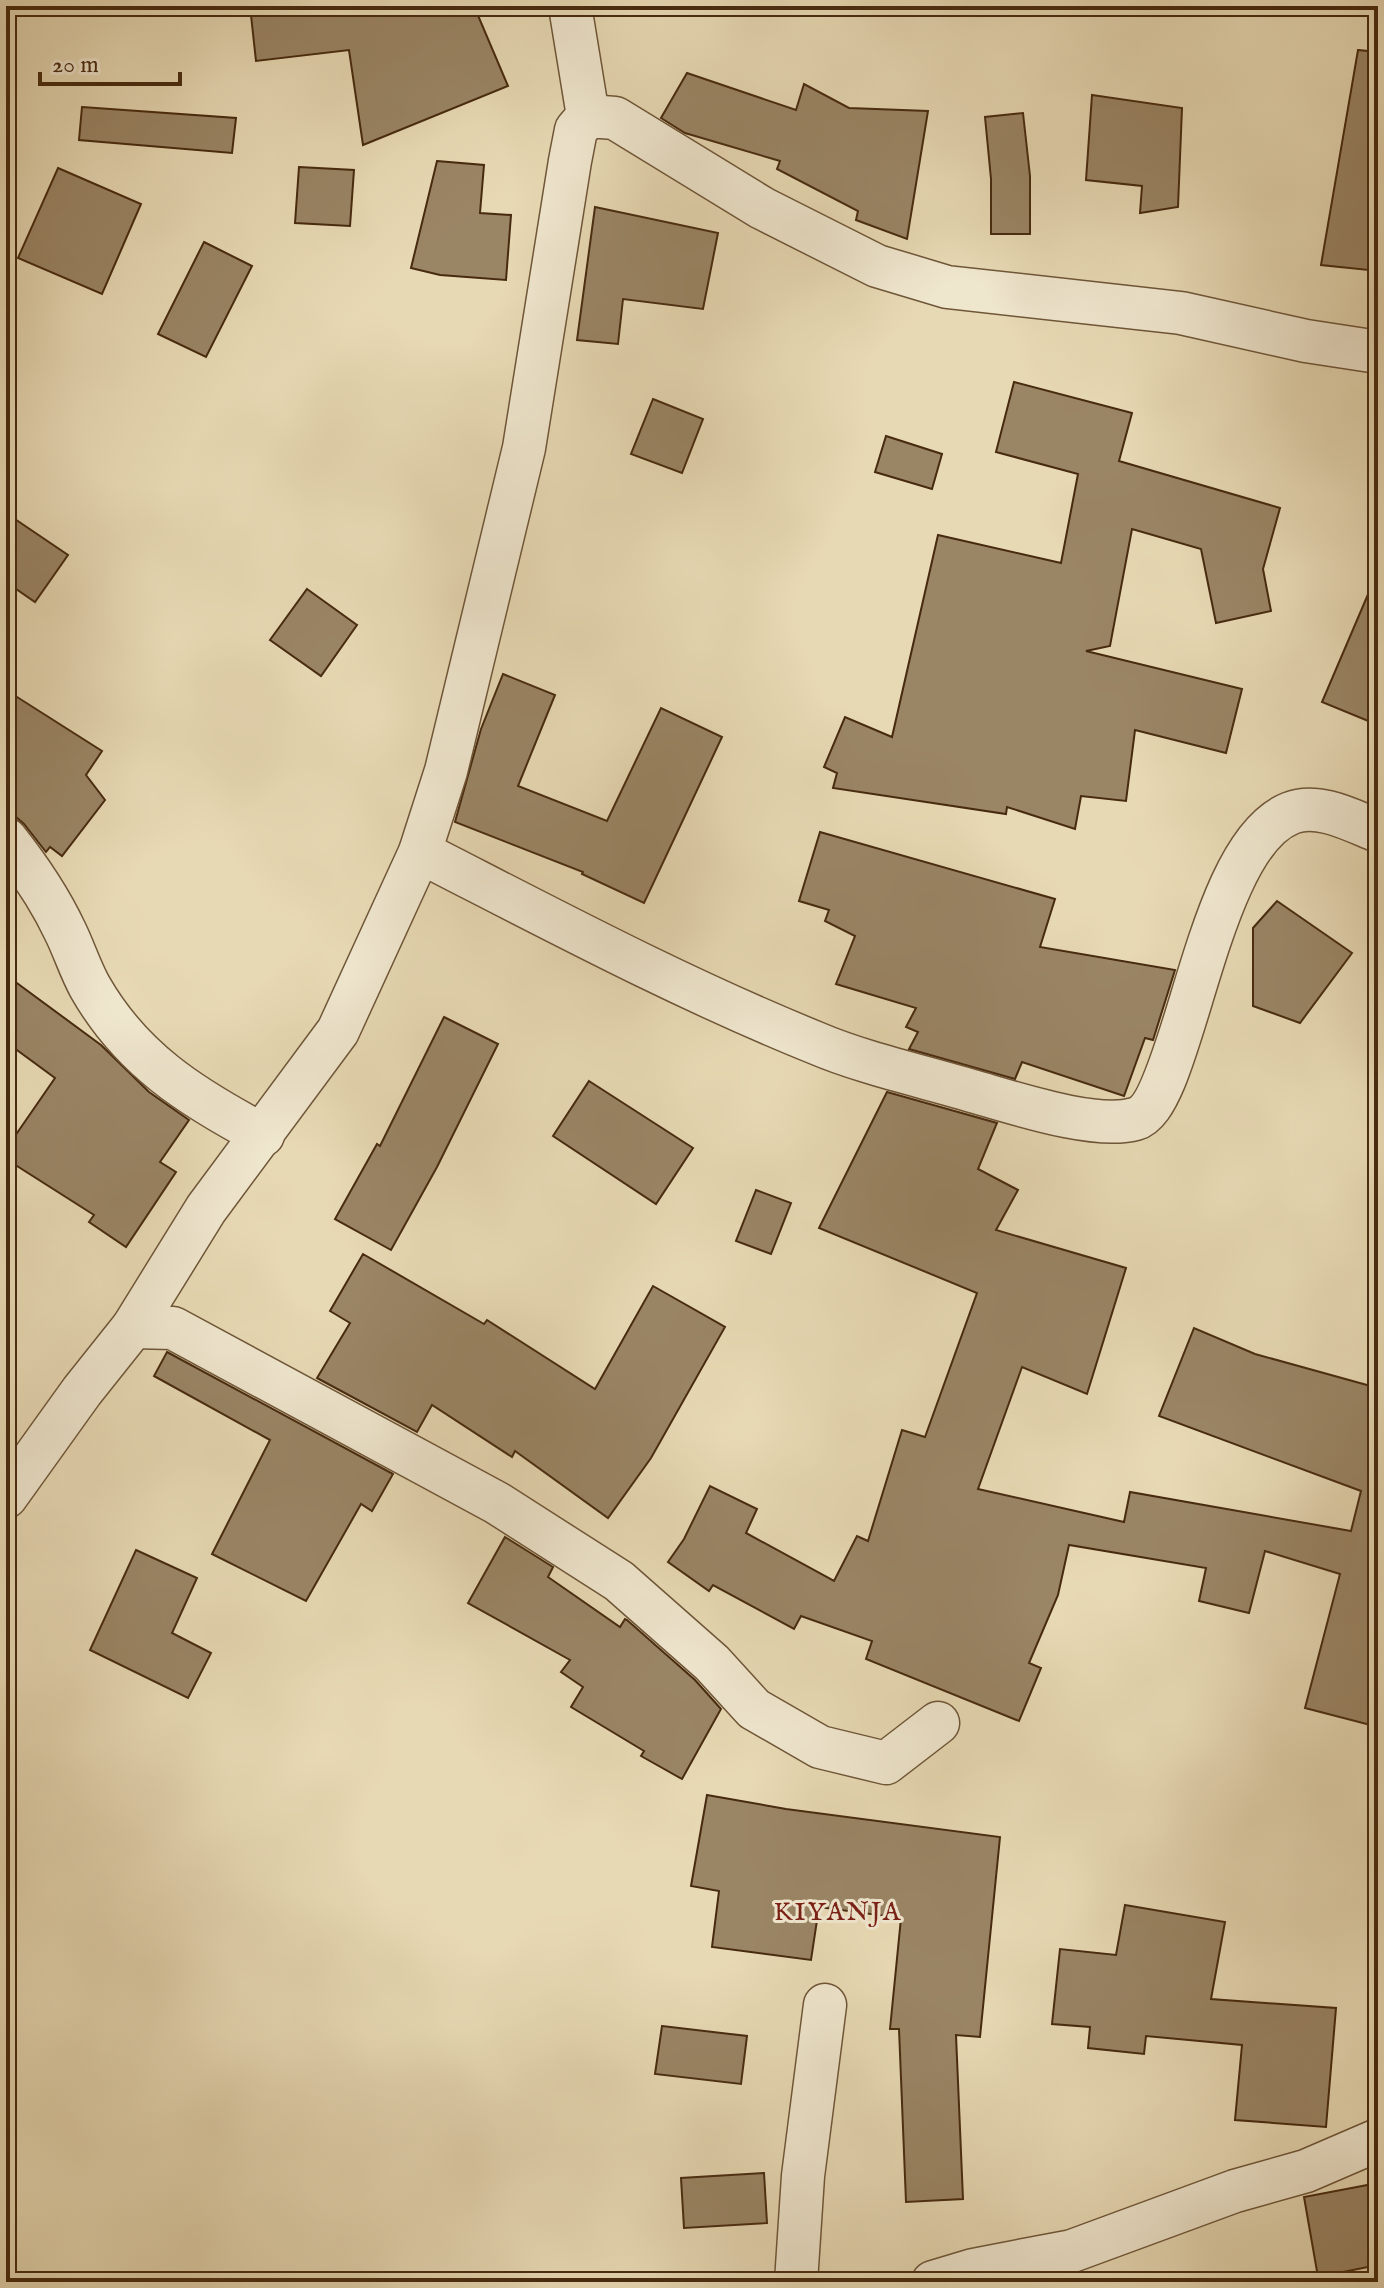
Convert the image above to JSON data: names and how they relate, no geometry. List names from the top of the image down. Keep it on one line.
{"districts":["KIYANJA"],"scale_bar":"20 m"}
